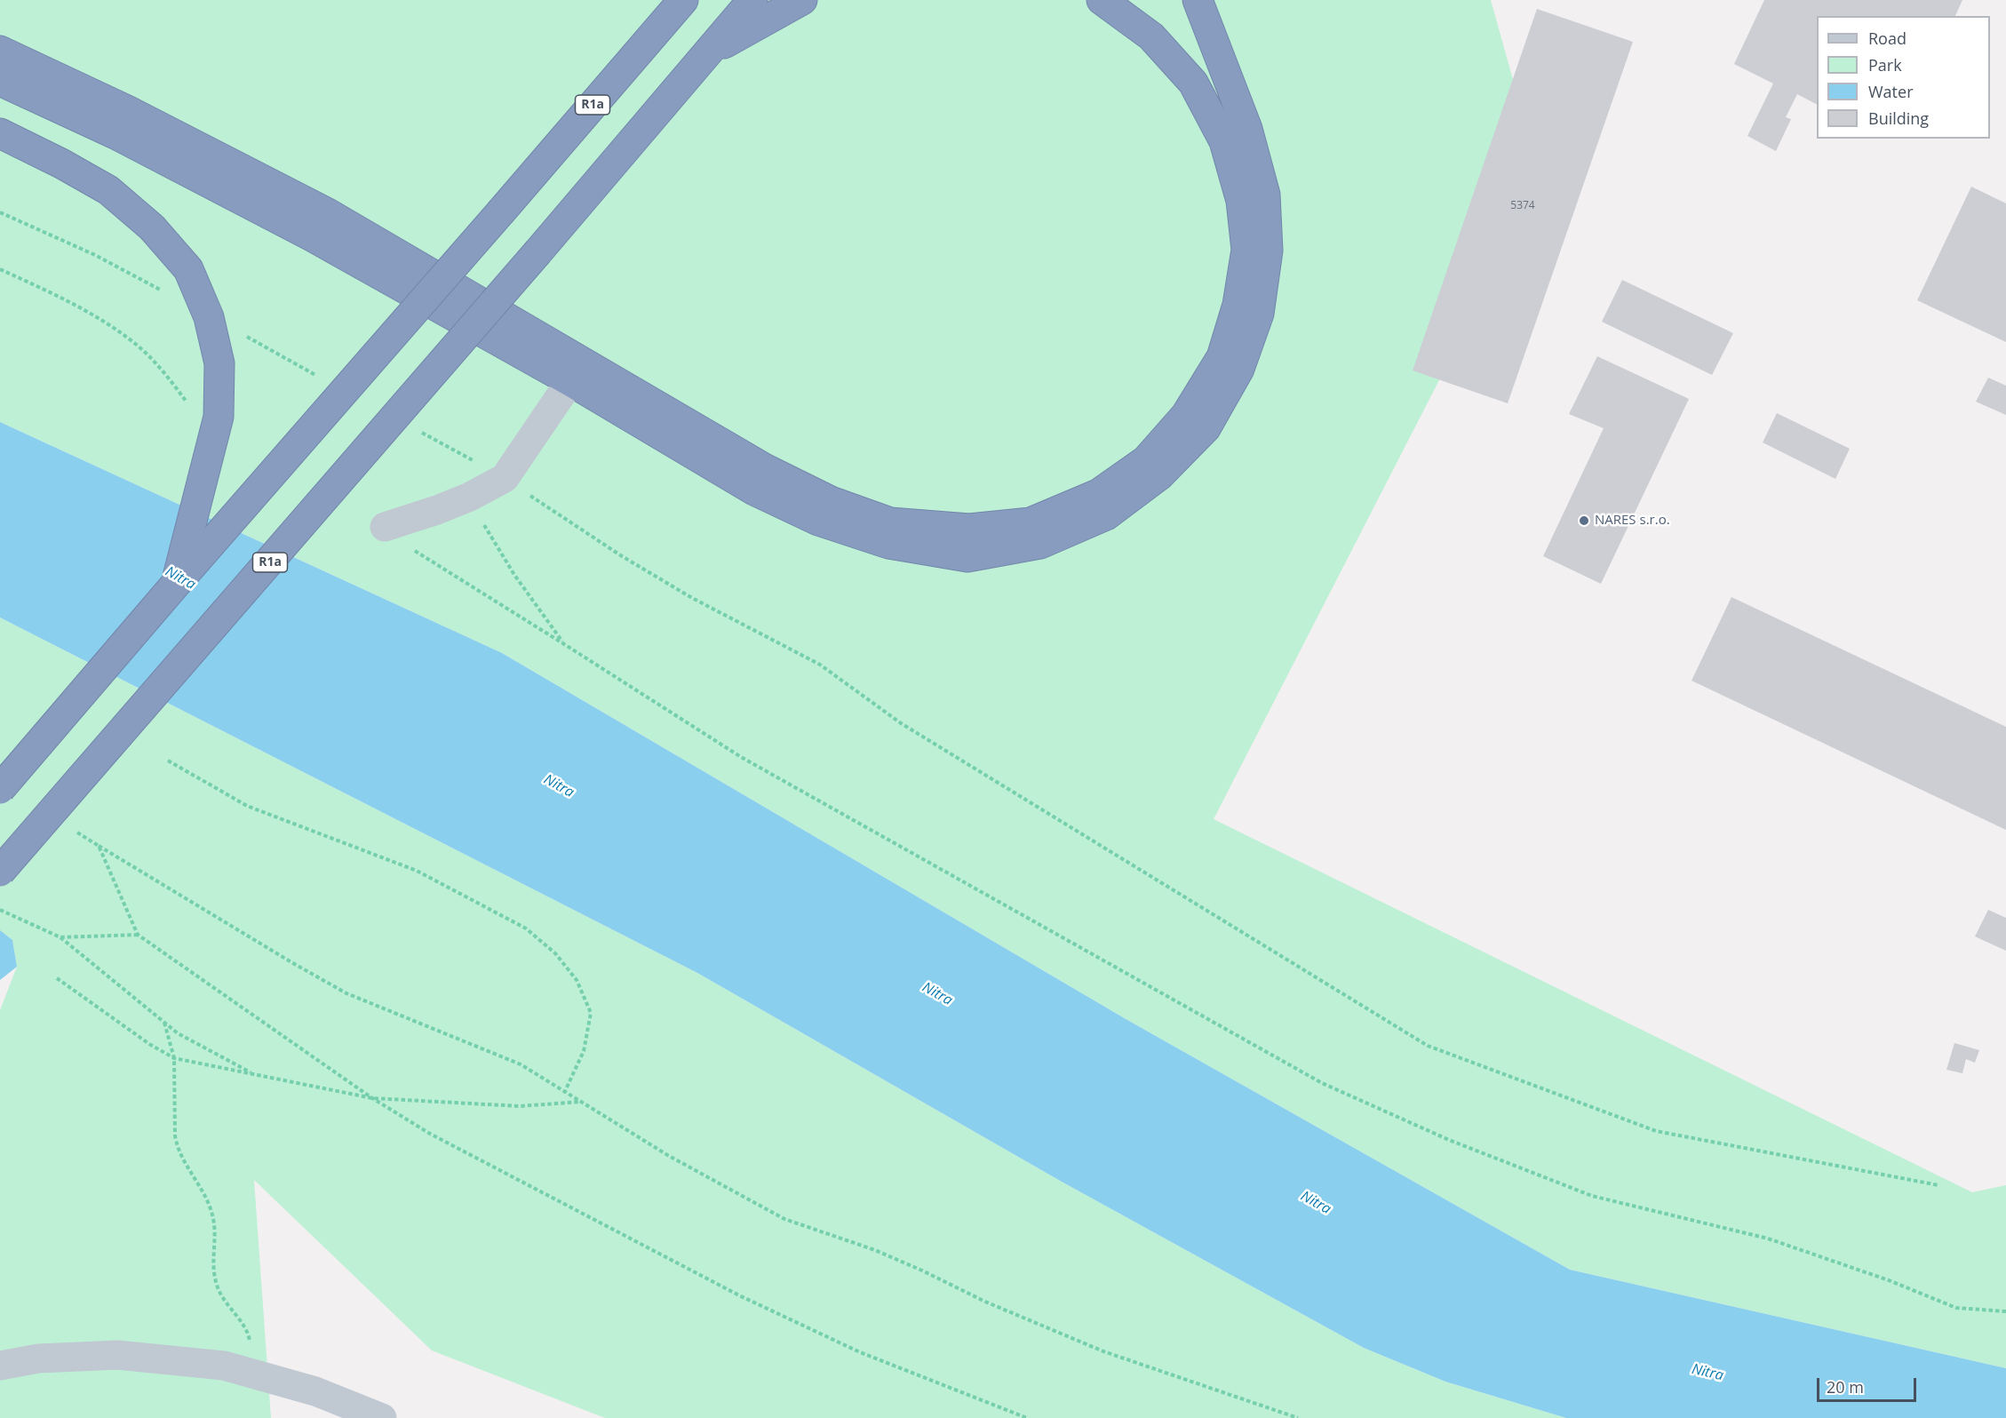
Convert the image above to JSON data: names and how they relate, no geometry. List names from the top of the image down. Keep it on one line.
{"streets":{"highway":["R1a"]},"water":["Nitra"],"places":["NARES s.r.o."],"house_numbers":["5374"],"legend":["Road","Park","Water","Building"],"scale_bar":"20 m"}
